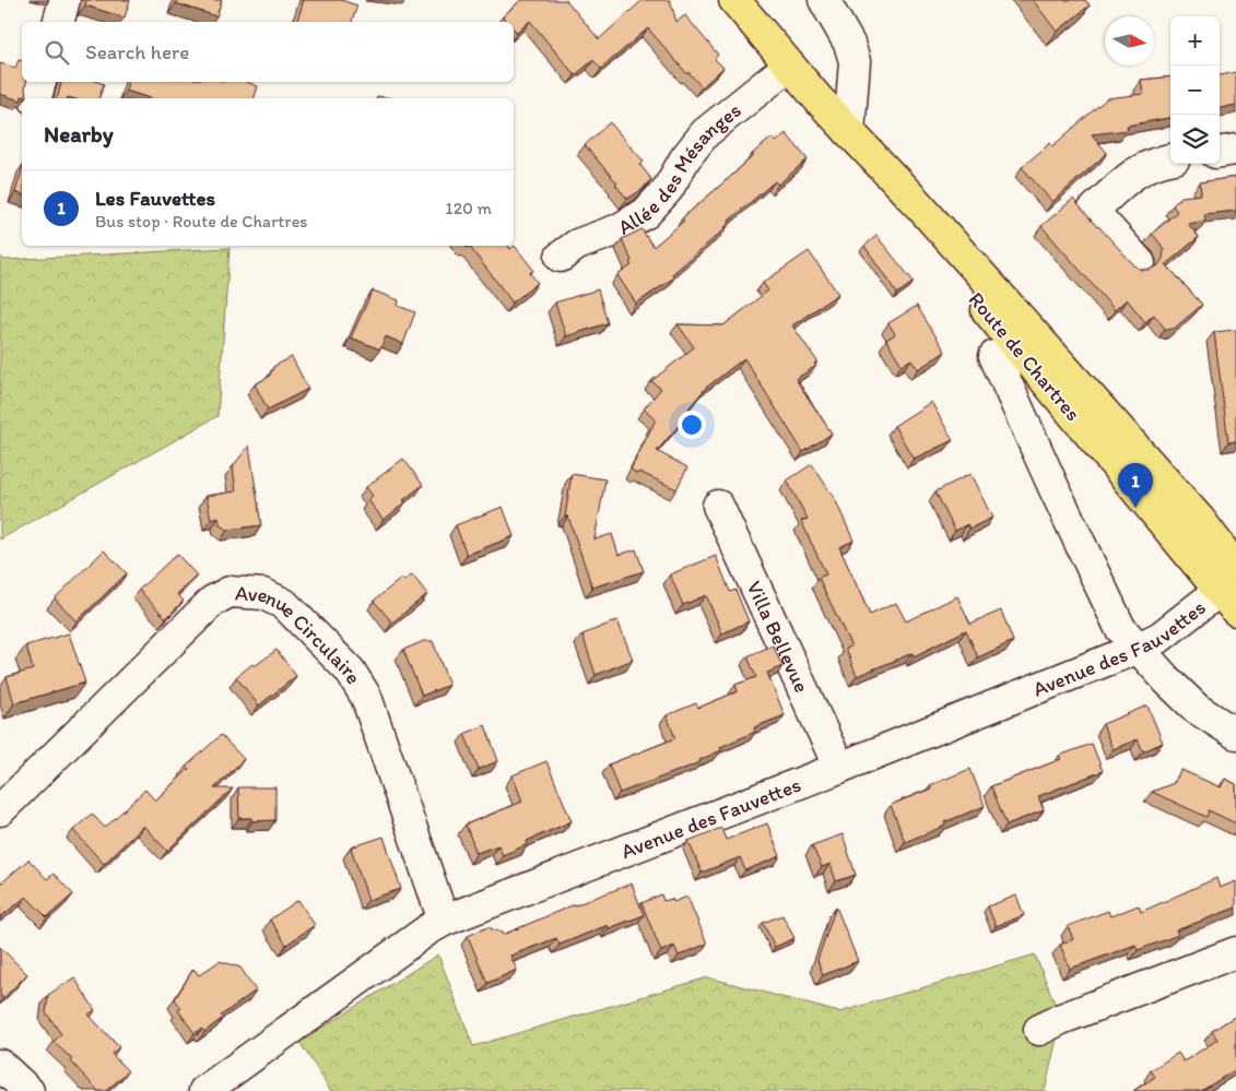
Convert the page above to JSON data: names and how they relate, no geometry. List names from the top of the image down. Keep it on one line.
{"streets":{"main road":["Route de Chartres"],"street":["Allée des Mésanges","Villa Bellevue","Avenue Circulaire","Avenue des Fauvettes"]},"crossings":[["Allée des Mésanges","Route de Chartres"],["Route de Chartres","Avenue des Fauvettes"],["Villa Bellevue","Avenue des Fauvettes"],["Avenue Circulaire","Avenue des Fauvettes"]],"north":"right","page":{"map_buttons":["+","−"],"search":"Search here","heading":"Nearby","list":[{"mark":"1","name":"Les Fauvettes","note":"Bus stop · Route de Chartres","value":"120 m"}],"pins":"1"}}
